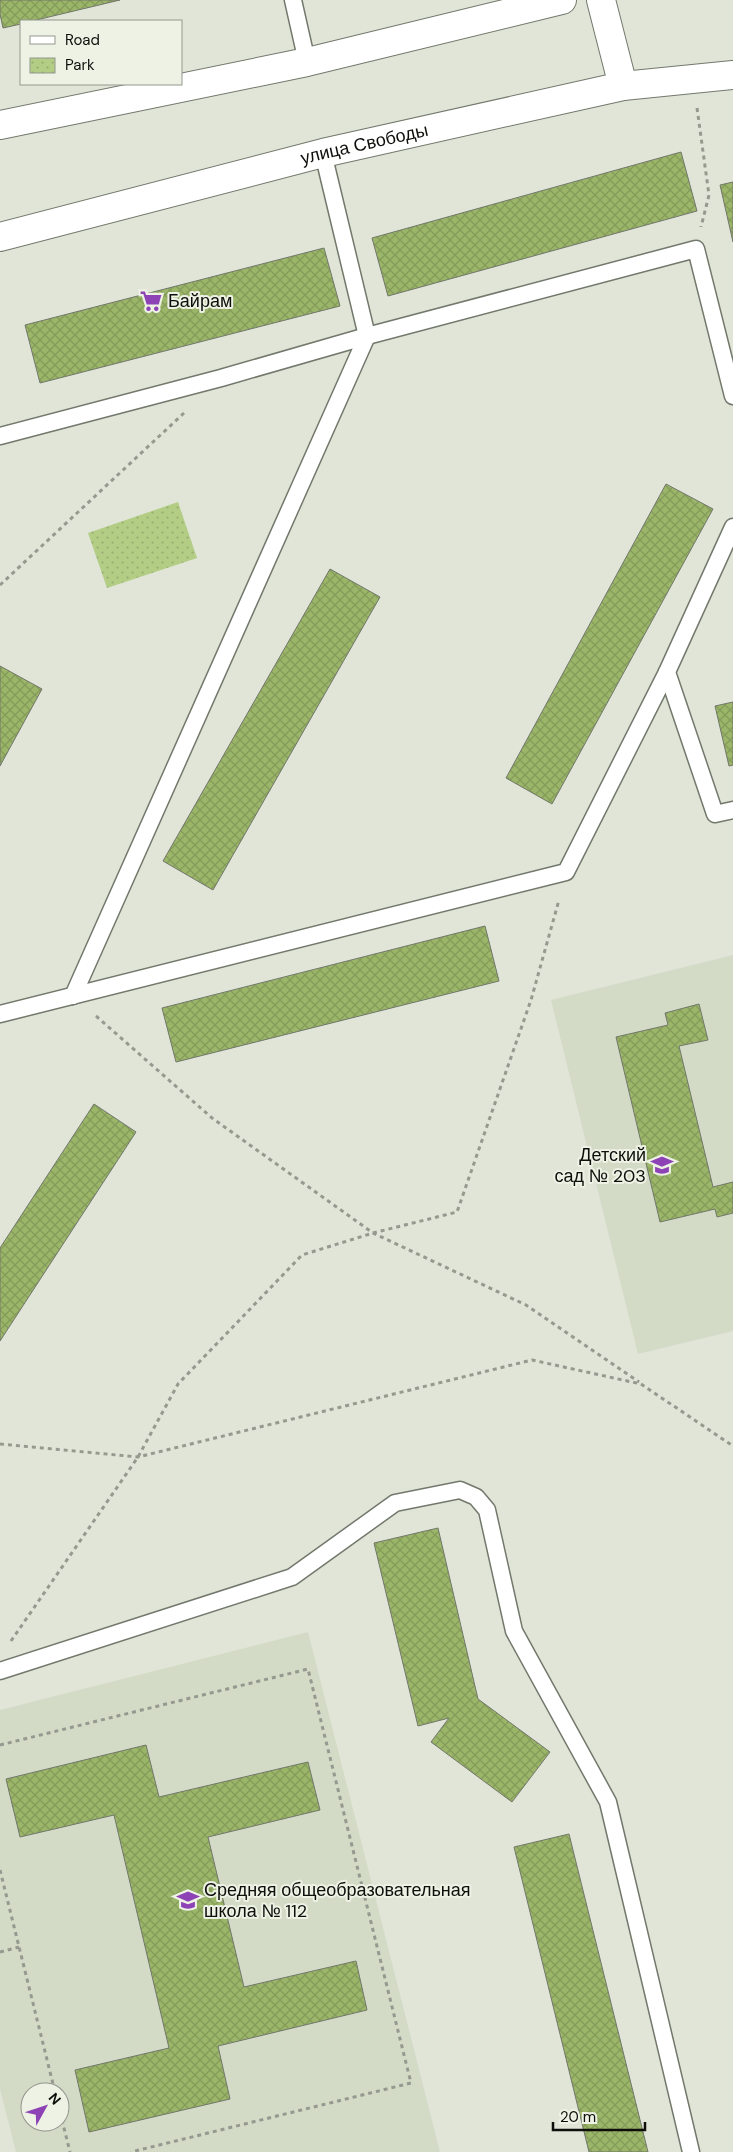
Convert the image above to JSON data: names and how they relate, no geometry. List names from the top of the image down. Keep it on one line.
{"streets":{"street":["улица Свободы"]},"places":{"supermarket":["Байрам"],"school or university":["Детский сад № 203","Средняя общеобразовательная школа № 112"]},"legend":["Road","Park"],"scale_bar":"20 m","north":"top right"}
